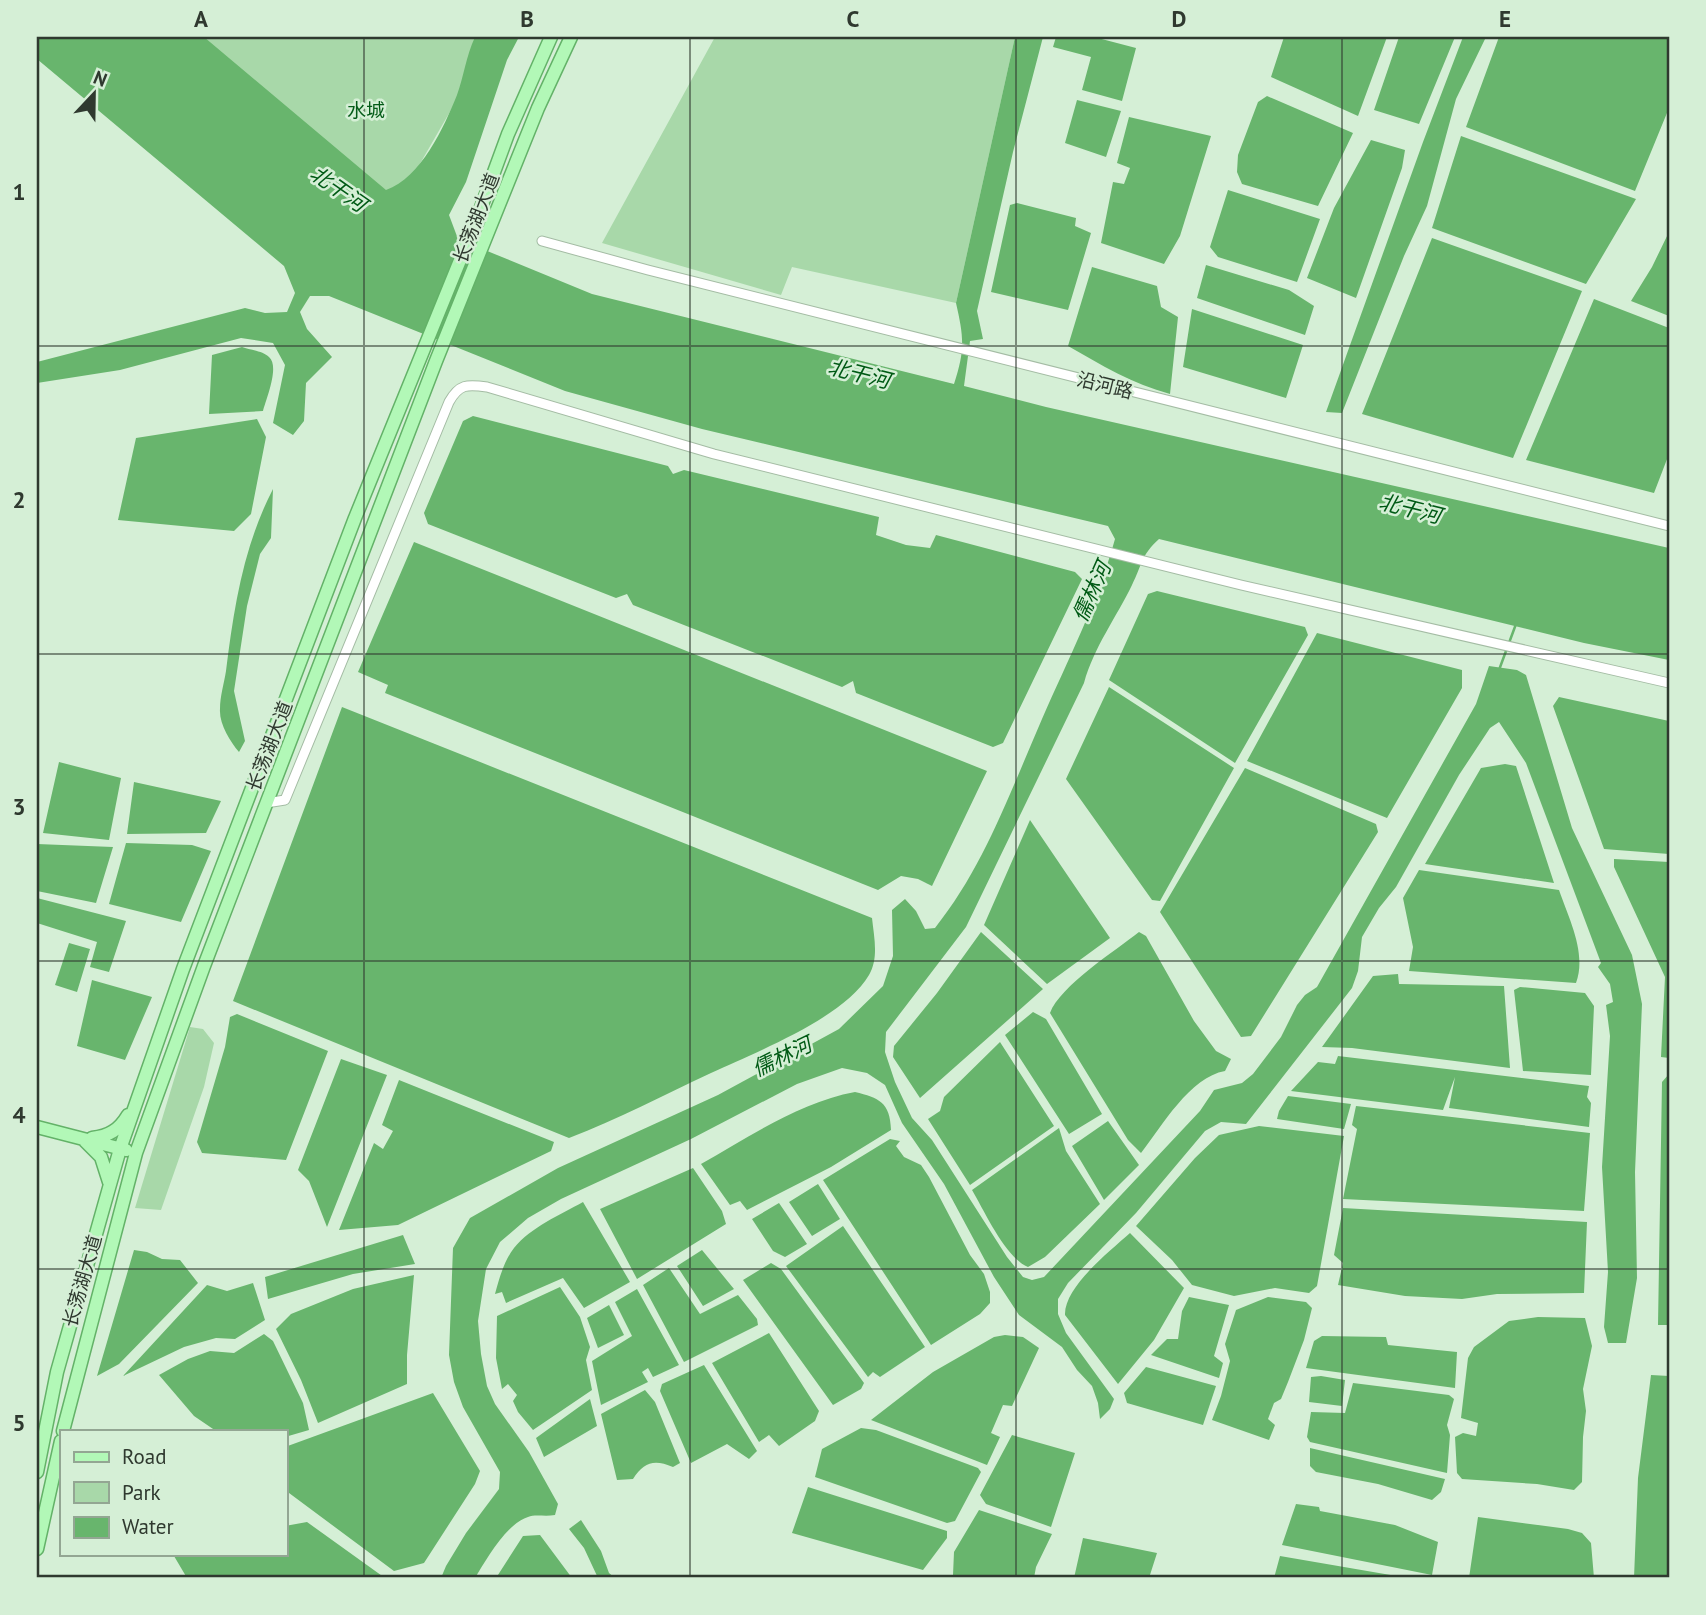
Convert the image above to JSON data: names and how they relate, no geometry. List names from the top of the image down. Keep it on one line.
{"streets":{"main road":["长荡湖大道"],"street":["沿河路"]},"water":["北干河","儒林河"],"parks":["水城"],"legend":["Road","Park","Water"],"north":"top","grid":{"columns":["A","B","C","D","E"],"rows":["1","2","3","4","5"]}}
